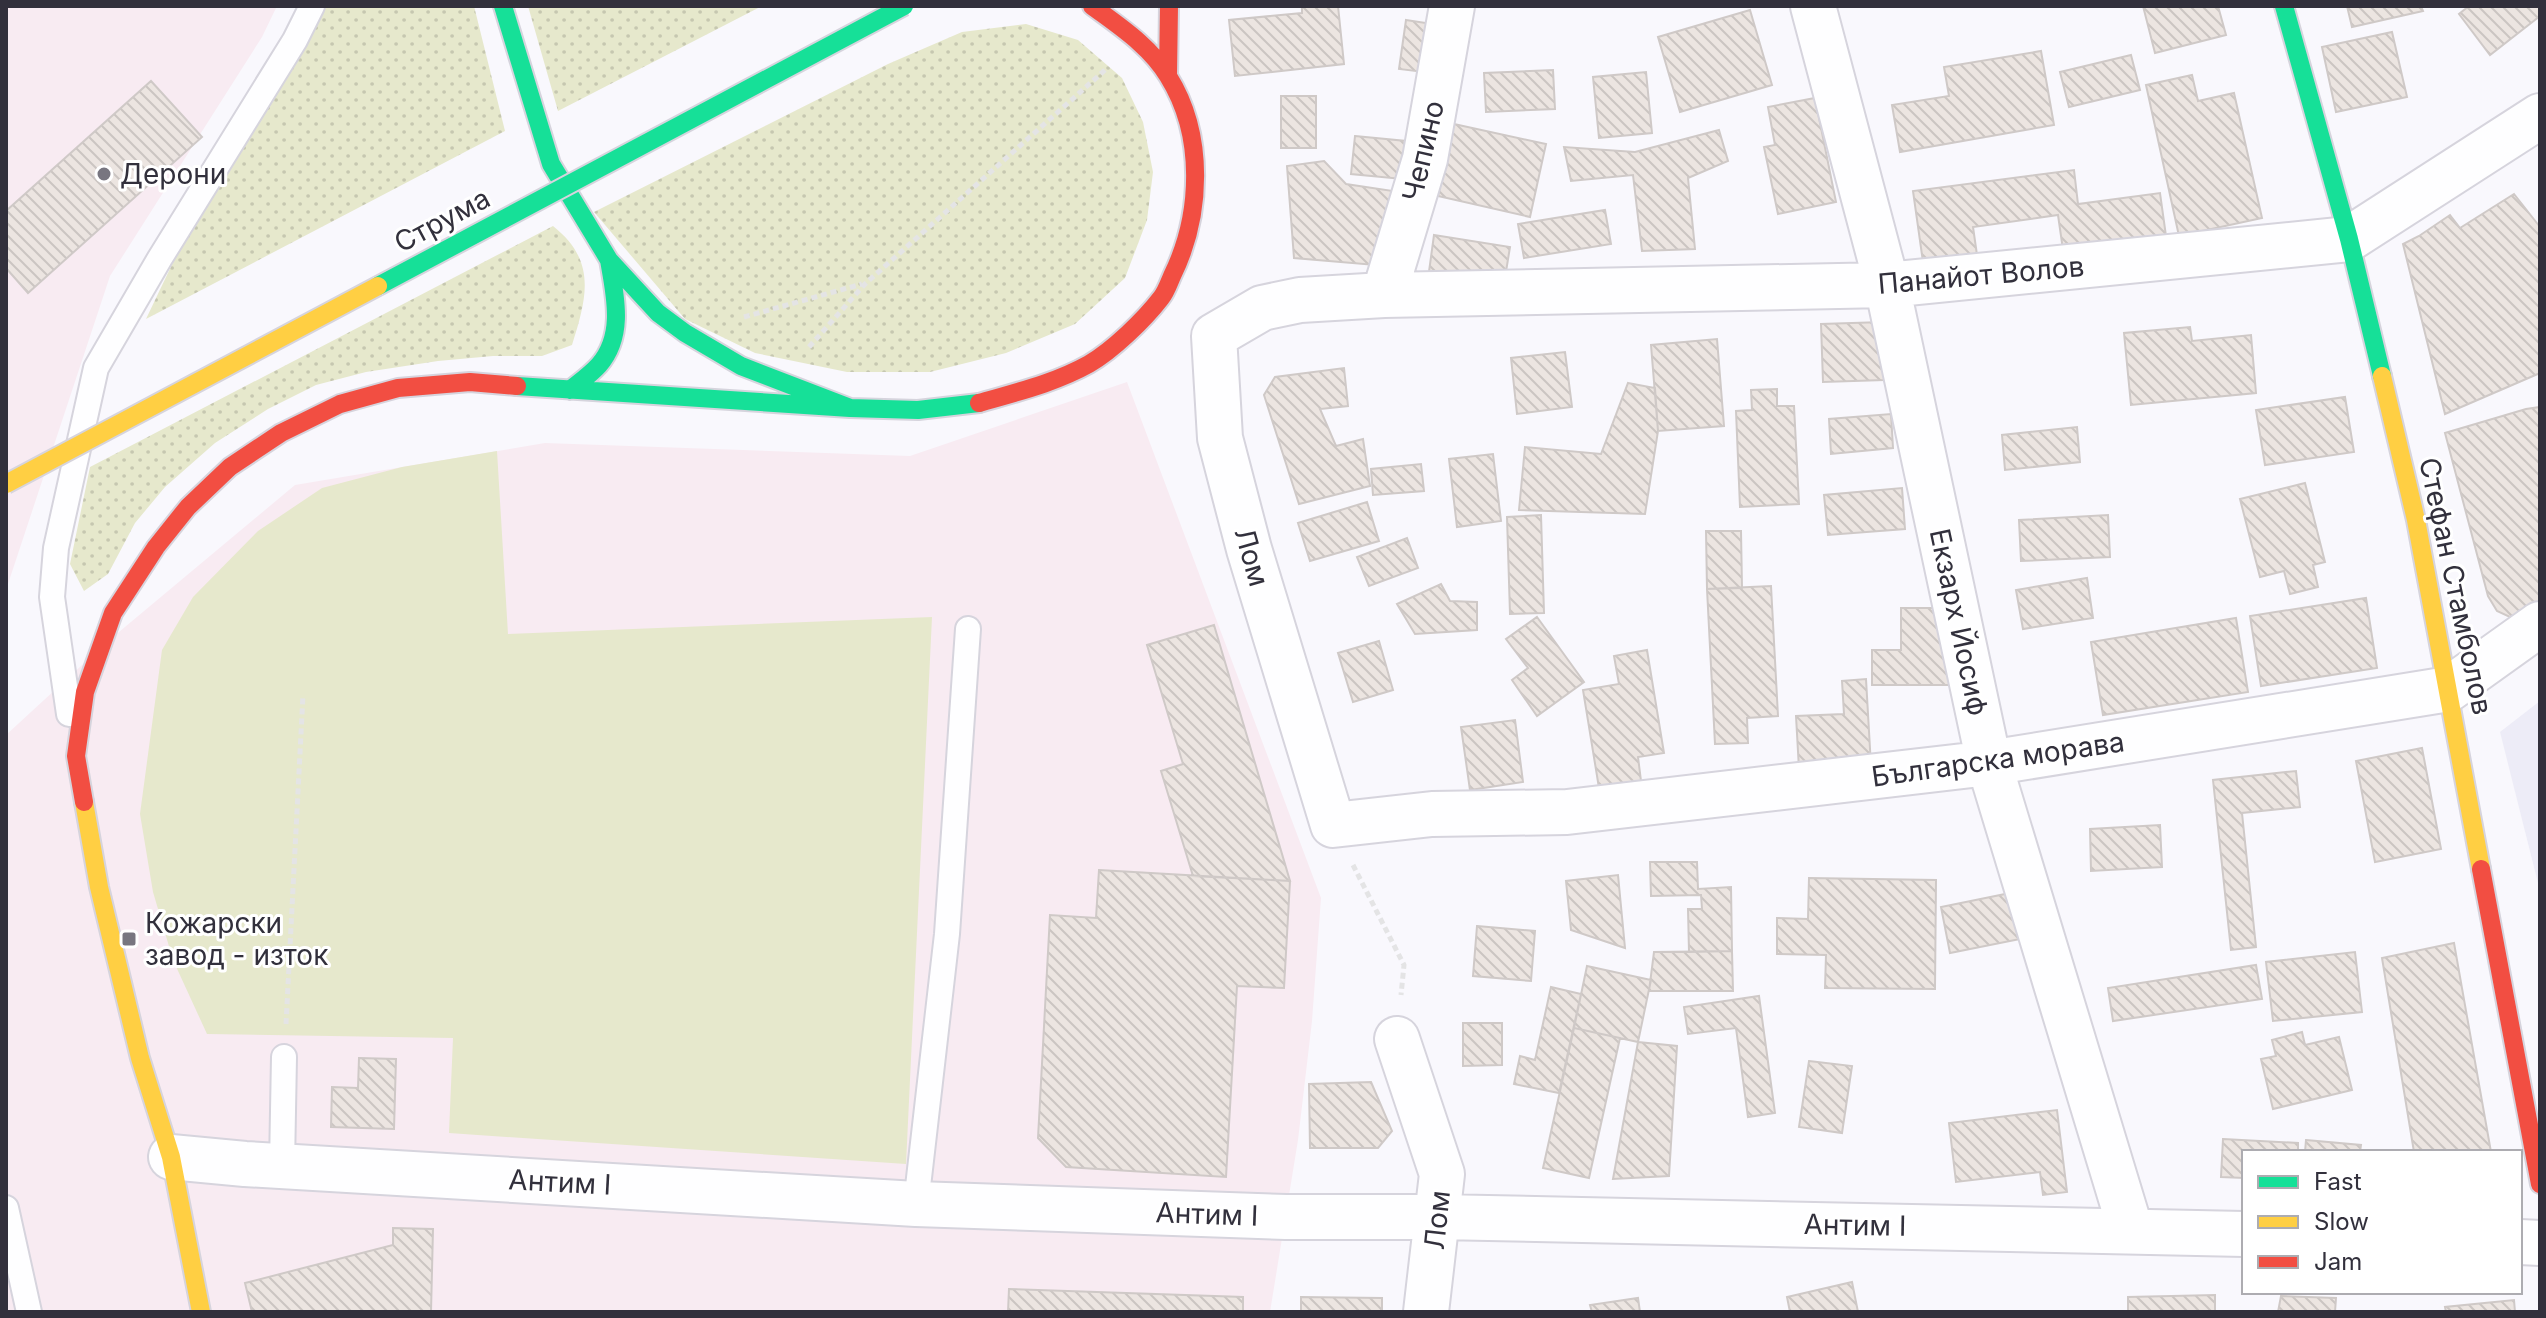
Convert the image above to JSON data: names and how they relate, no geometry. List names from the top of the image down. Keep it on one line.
{"streets":{"street":["Чепино","Струма","Панайот Волов","Лом","Стефан Стамболов","Екзарх Йосиф","Българска морава","Антим I"]},"crossings":[["Чепино","Панайот Волов"],["Панайот Волов","Лом"],["Панайот Волов","Стефан Стамболов"],["Панайот Волов","Екзарх Йосиф"],["Лом","Българска морава"],["Лом","Антим I"],["Стефан Стамболов","Българска морава"],["Екзарх Йосиф","Българска морава"],["Екзарх Йосиф","Антим I"]],"places":{"other":["Дерони"],"transit":["Кожарски завод - изток"]},"legend":["Fast","Slow","Jam"]}
